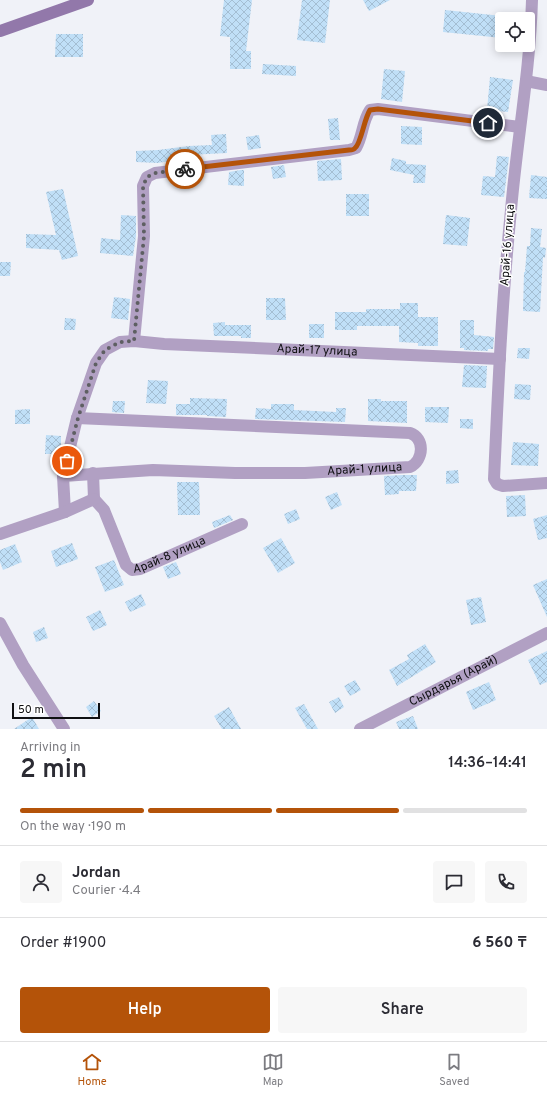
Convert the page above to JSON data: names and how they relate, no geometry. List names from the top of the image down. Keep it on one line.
{"streets":{"street":["Арай-16 улица","Арай-17 улица","Арай-1 улица","Арай-8 улица","Сырдарья (Арай)"]},"crossings":[["Арай-16 улица","Арай-17 улица"]],"scale_bar":"50 m","page":{"scale":"50 m","heading":["2 min","Arriving in","14:36–14:41"],"panel":["Jordan","Courier · 4.4","Order #1900","6 560 ₸"],"bar":"On the way · 190 m","buttons":["Help","Share"],"tabs":["Home","Map","Saved"]}}
